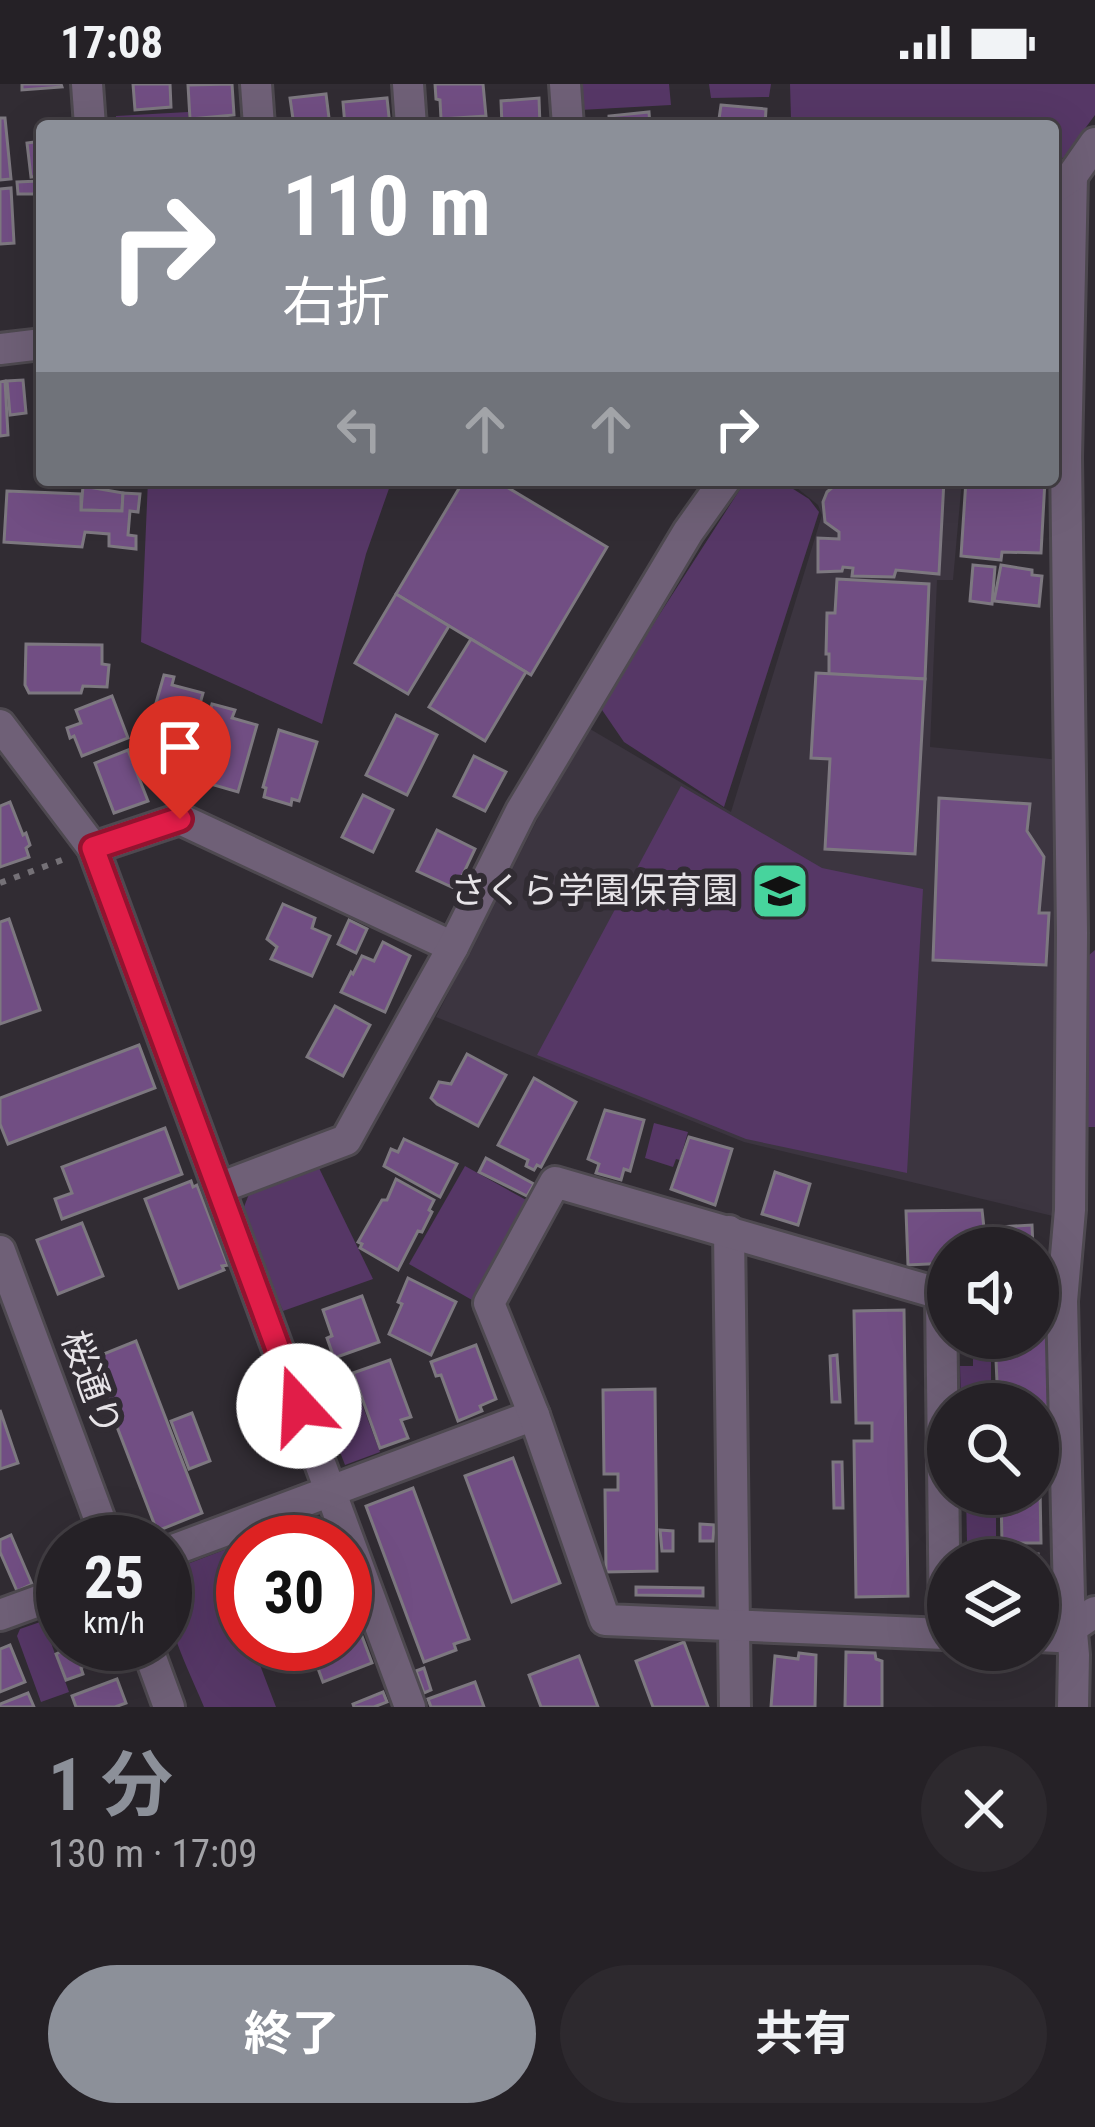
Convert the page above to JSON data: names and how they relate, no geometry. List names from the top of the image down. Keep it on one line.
{"streets":{"street":["桜通り"]},"places":{"school or university":["さくら学園保育園"]},"page":{"status":"17:08","turn":["110 m","右折"],"speed":"25 km/h","limit":"30","heading":["1 分","130 m · 17:09"],"buttons":["終了","共有"]}}
